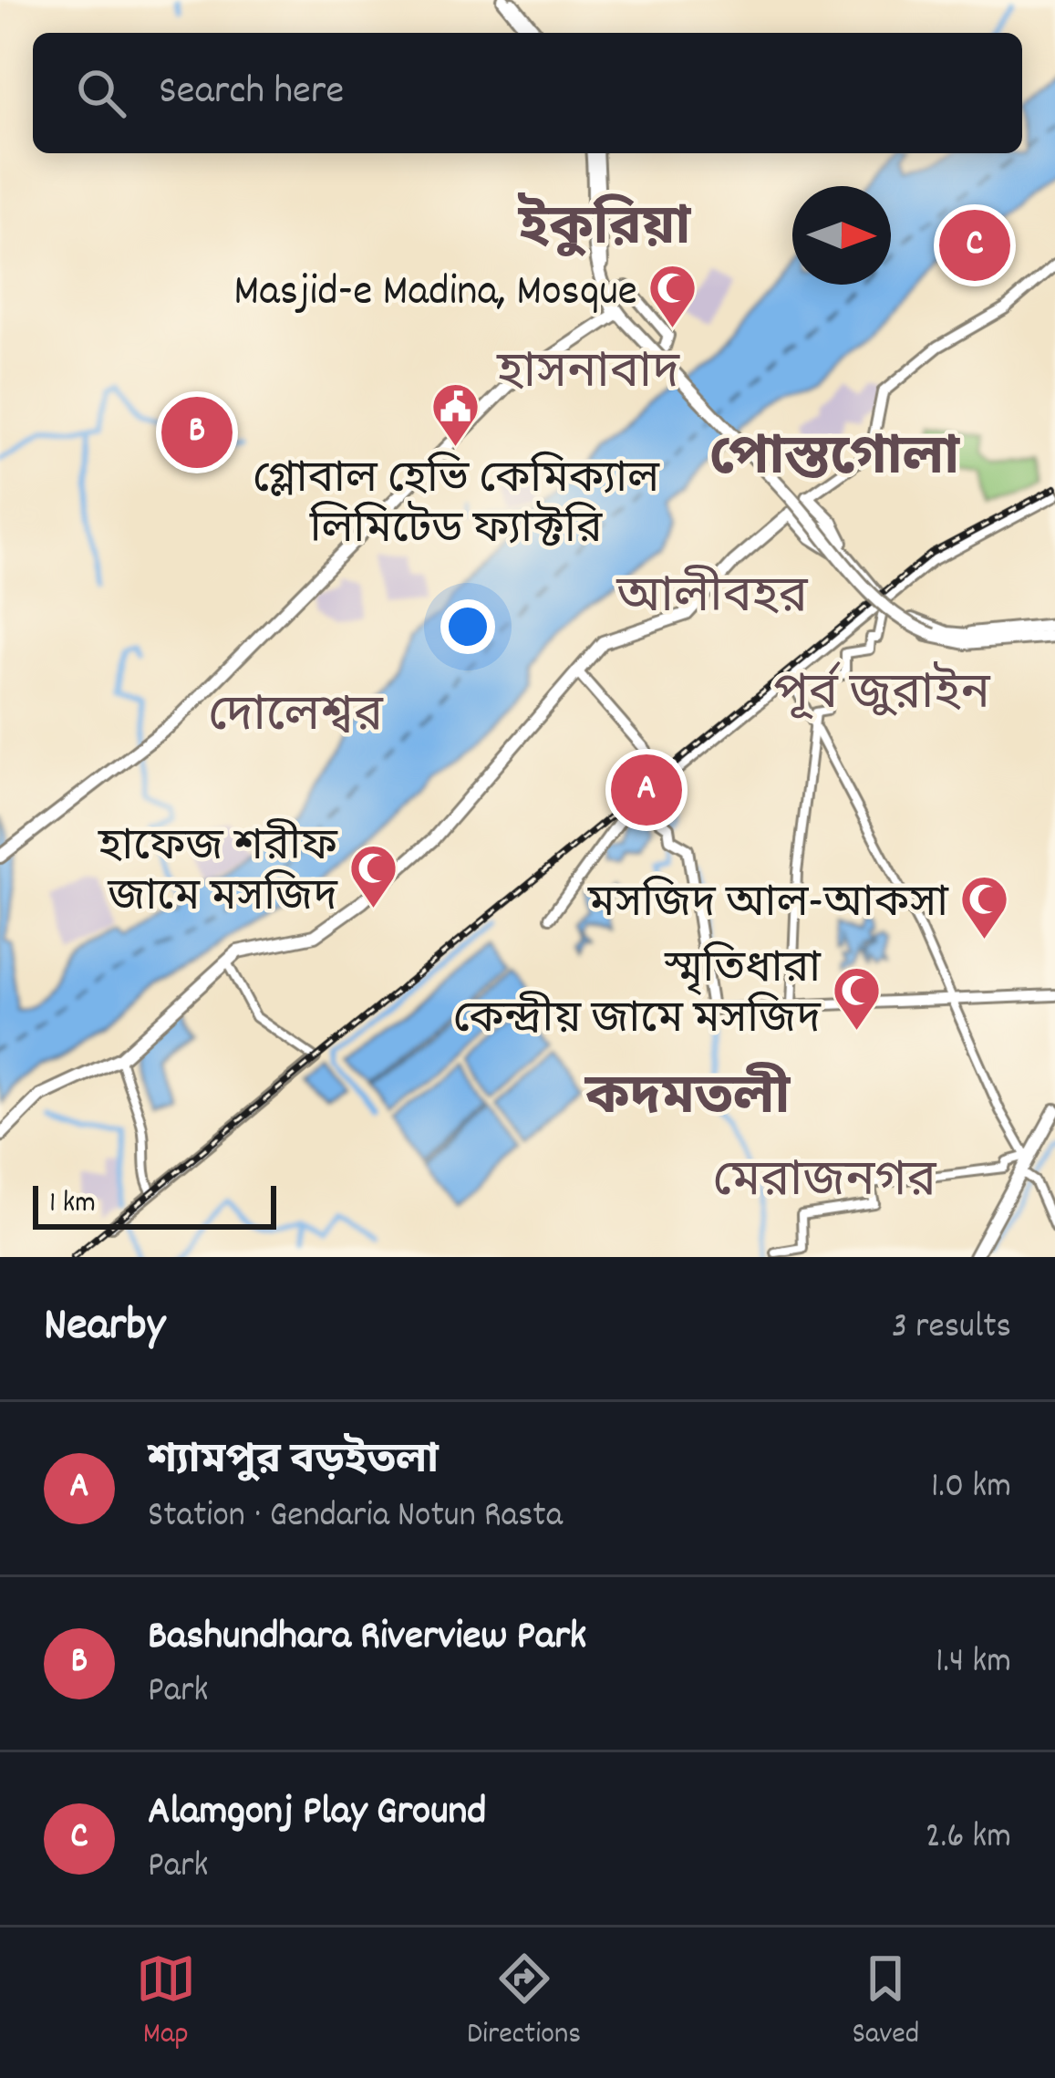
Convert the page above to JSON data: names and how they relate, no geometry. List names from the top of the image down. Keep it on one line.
{"districts":["ইকুরিয়া","হাসনাবাদ","পোস্তগোলা","আলীবহর","পূর্ব জুরাইন","দোলেশ্বর","কদমতলী","মেরাজনগর"],"places":{"mosque":["Masjid-e Madina, Mosque","হাফেজ শরীফ জামে মসজিদ","মসজিদ আল-আকসা","স্মৃতিধারা কেন্দ্রীয় জামে মসজিদ"],"public building":["গ্লোবাল হেভি কেমিক্যাল লিমিটেড ফ্যাক্টরি"]},"scale_bar":"1 km","north":"right","page":{"search":"Search here","pins":["C","B","A"],"scale":"1 km","heading":["Nearby","3 results"],"list":[{"mark":"A","name":"শ্যামপুর বড়ইতলা","note":"Station · Gendaria Notun Rasta","value":"1.0 km"},{"mark":"B","name":"Bashundhara Riverview Park","note":"Park","value":"1.4 km"},{"mark":"C","name":"Alamgonj Play Ground","note":"Park","value":"2.6 km"}],"nav":["Map","Directions","Saved"]}}
